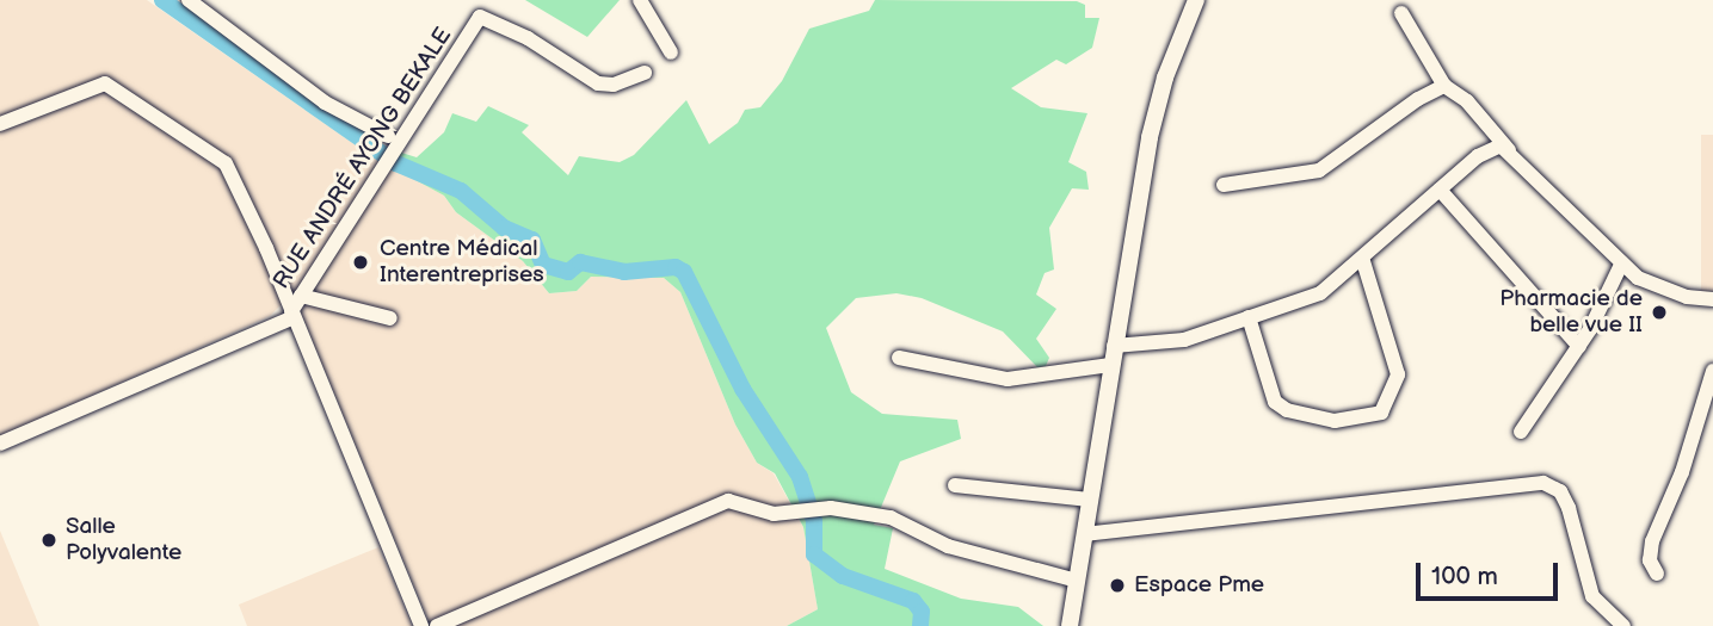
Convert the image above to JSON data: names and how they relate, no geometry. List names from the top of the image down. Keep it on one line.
{"streets":{"street":["RUE ANDRÉ AYONG BEKALE"]},"places":["Centre Médical Interentreprises","Pharmacie de belle vue II","Salle Polyvalente","Espace Pme"],"scale_bar":"100 m"}
